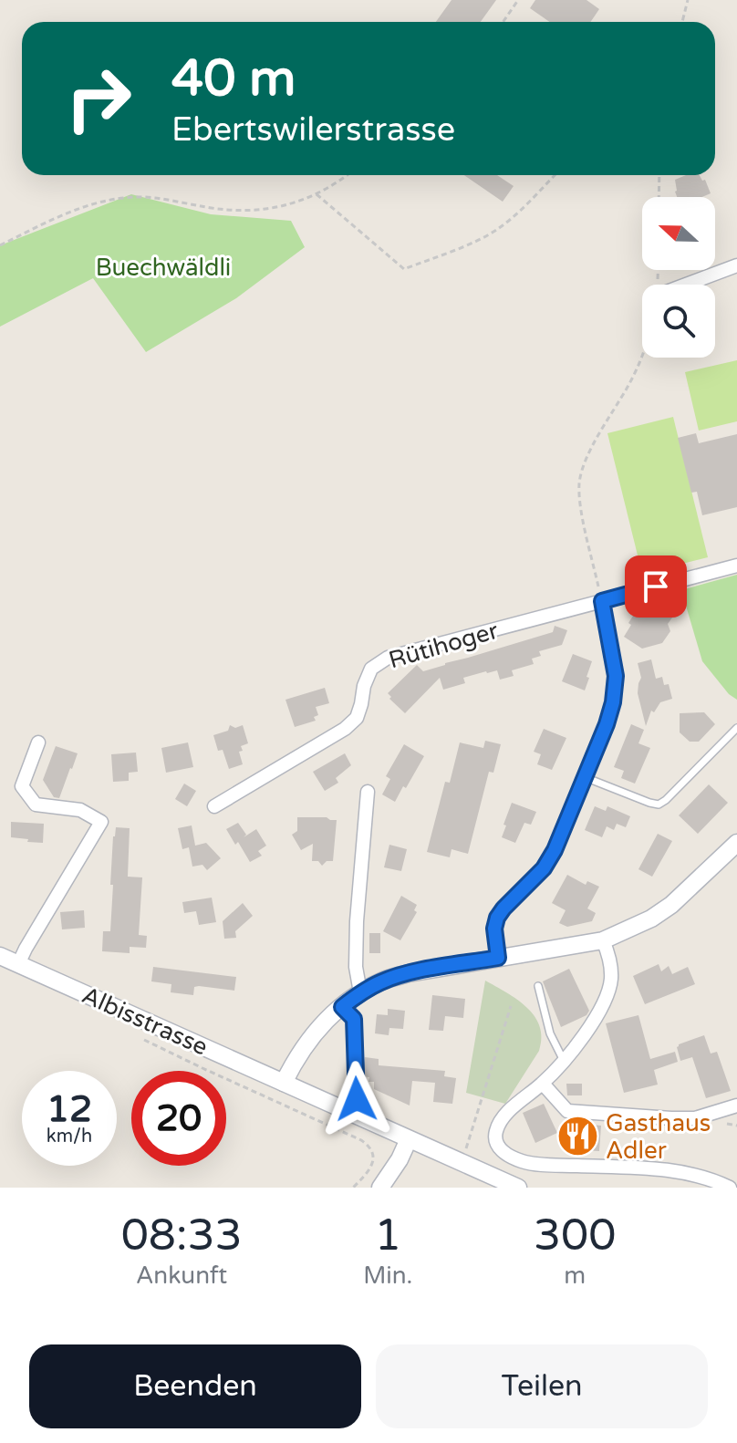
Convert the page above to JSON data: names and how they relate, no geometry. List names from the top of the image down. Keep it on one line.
{"streets":{"street":["Rütihoger","Albisstrasse"]},"parks":["Buechwäldli"],"places":{"restaurant":["Gasthaus Adler"]},"north":"left","page":{"turn":["40 m","Ebertswilerstrasse"],"speed":"12 km/h","limit":"20","eta":["08:33","Ankunft","1","Min.","300","m"],"buttons":["Beenden","Teilen"]}}
